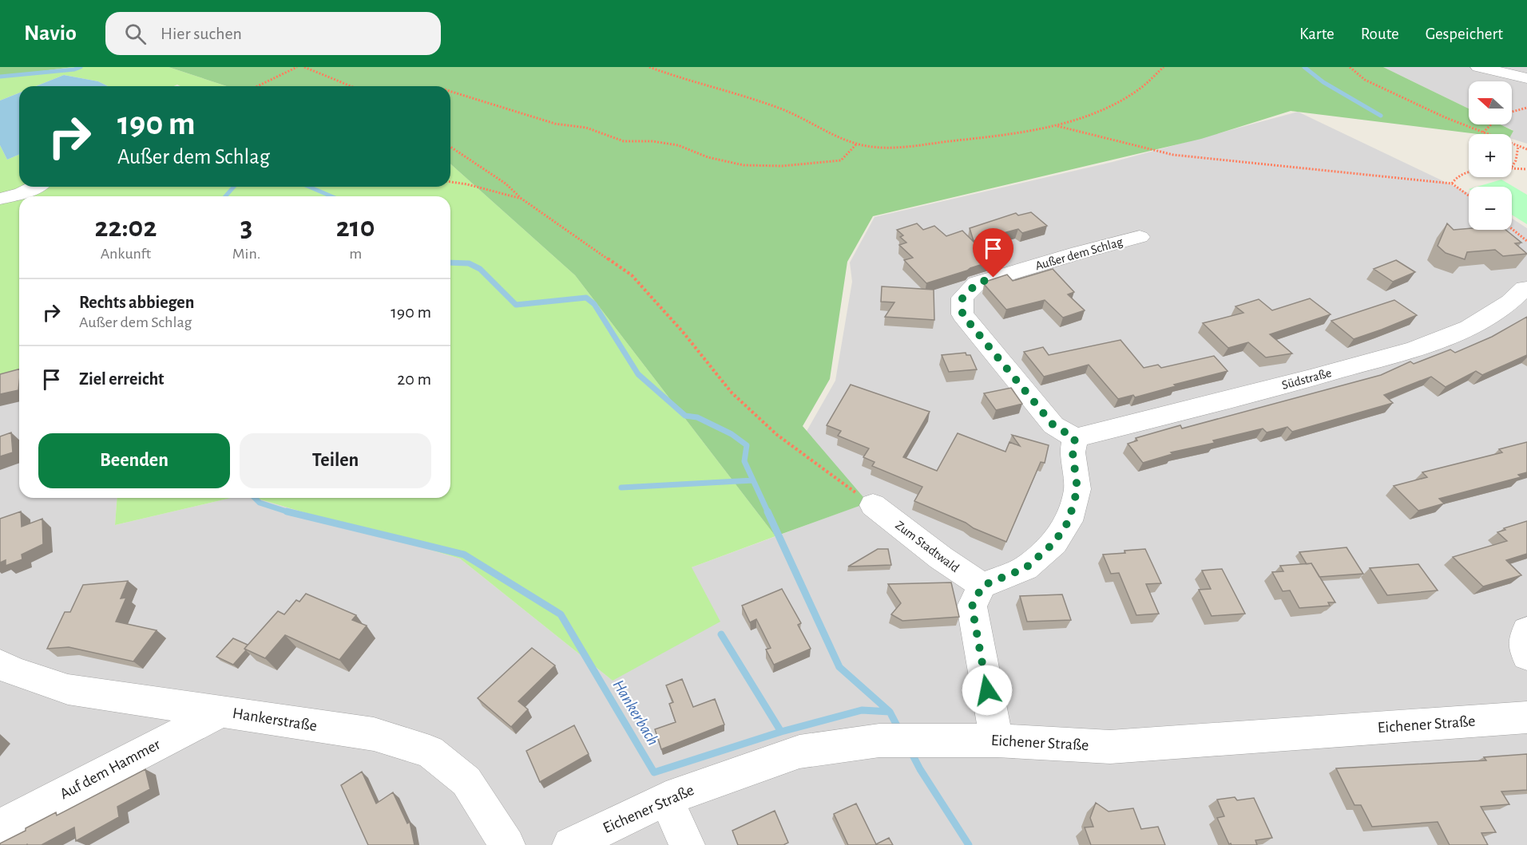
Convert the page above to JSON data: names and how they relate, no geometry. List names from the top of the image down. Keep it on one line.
{"streets":{"street":["Außer dem Schlag","Südstraße","Zum Stadtwald","Hankerstraße","Eichener Straße","Auf dem Hammer"]},"crossings":[["Außer dem Schlag","Südstraße"],["Hankerstraße","Auf dem Hammer"]],"water":["Hankerbach"],"north":"left","page":{"header":"Navio","search":"Hier suchen","nav":["Karte","Route","Gespeichert"],"map_buttons":["+","−"],"turn":["190 m","Außer dem Schlag"],"eta":["22:02","Ankunft","3","Min.","210","m"],"list":[{"name":"Rechts abbiegen","note":"Außer dem Schlag","value":"190 m"},{"name":"Ziel erreicht","value":"20 m"}],"buttons":["Beenden","Teilen"]}}
